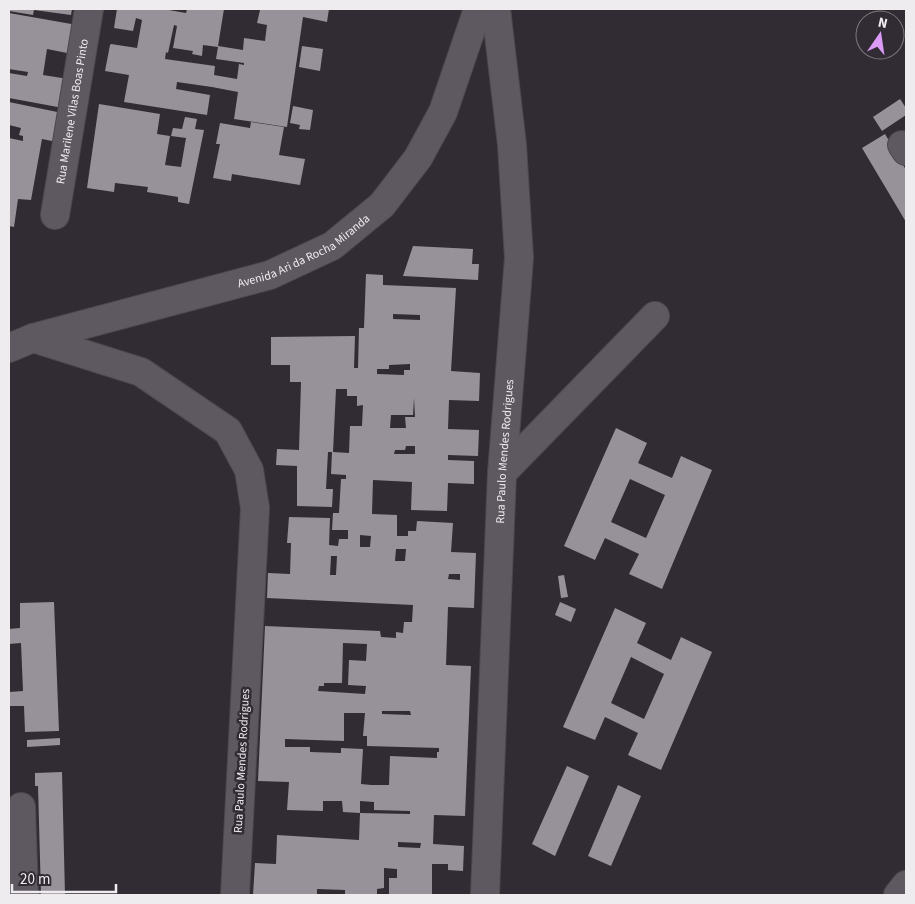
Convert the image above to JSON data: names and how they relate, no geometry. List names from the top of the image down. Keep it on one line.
{"streets":{"street":["Rua Marilene Vilas Boas Pinto","Avenida Ari da Rocha Miranda","Rua Paulo Mendes Rodrigues"]},"crossings":[["Avenida Ari da Rocha Miranda","Rua Paulo Mendes Rodrigues"]],"scale_bar":"20 m","north":"top"}
